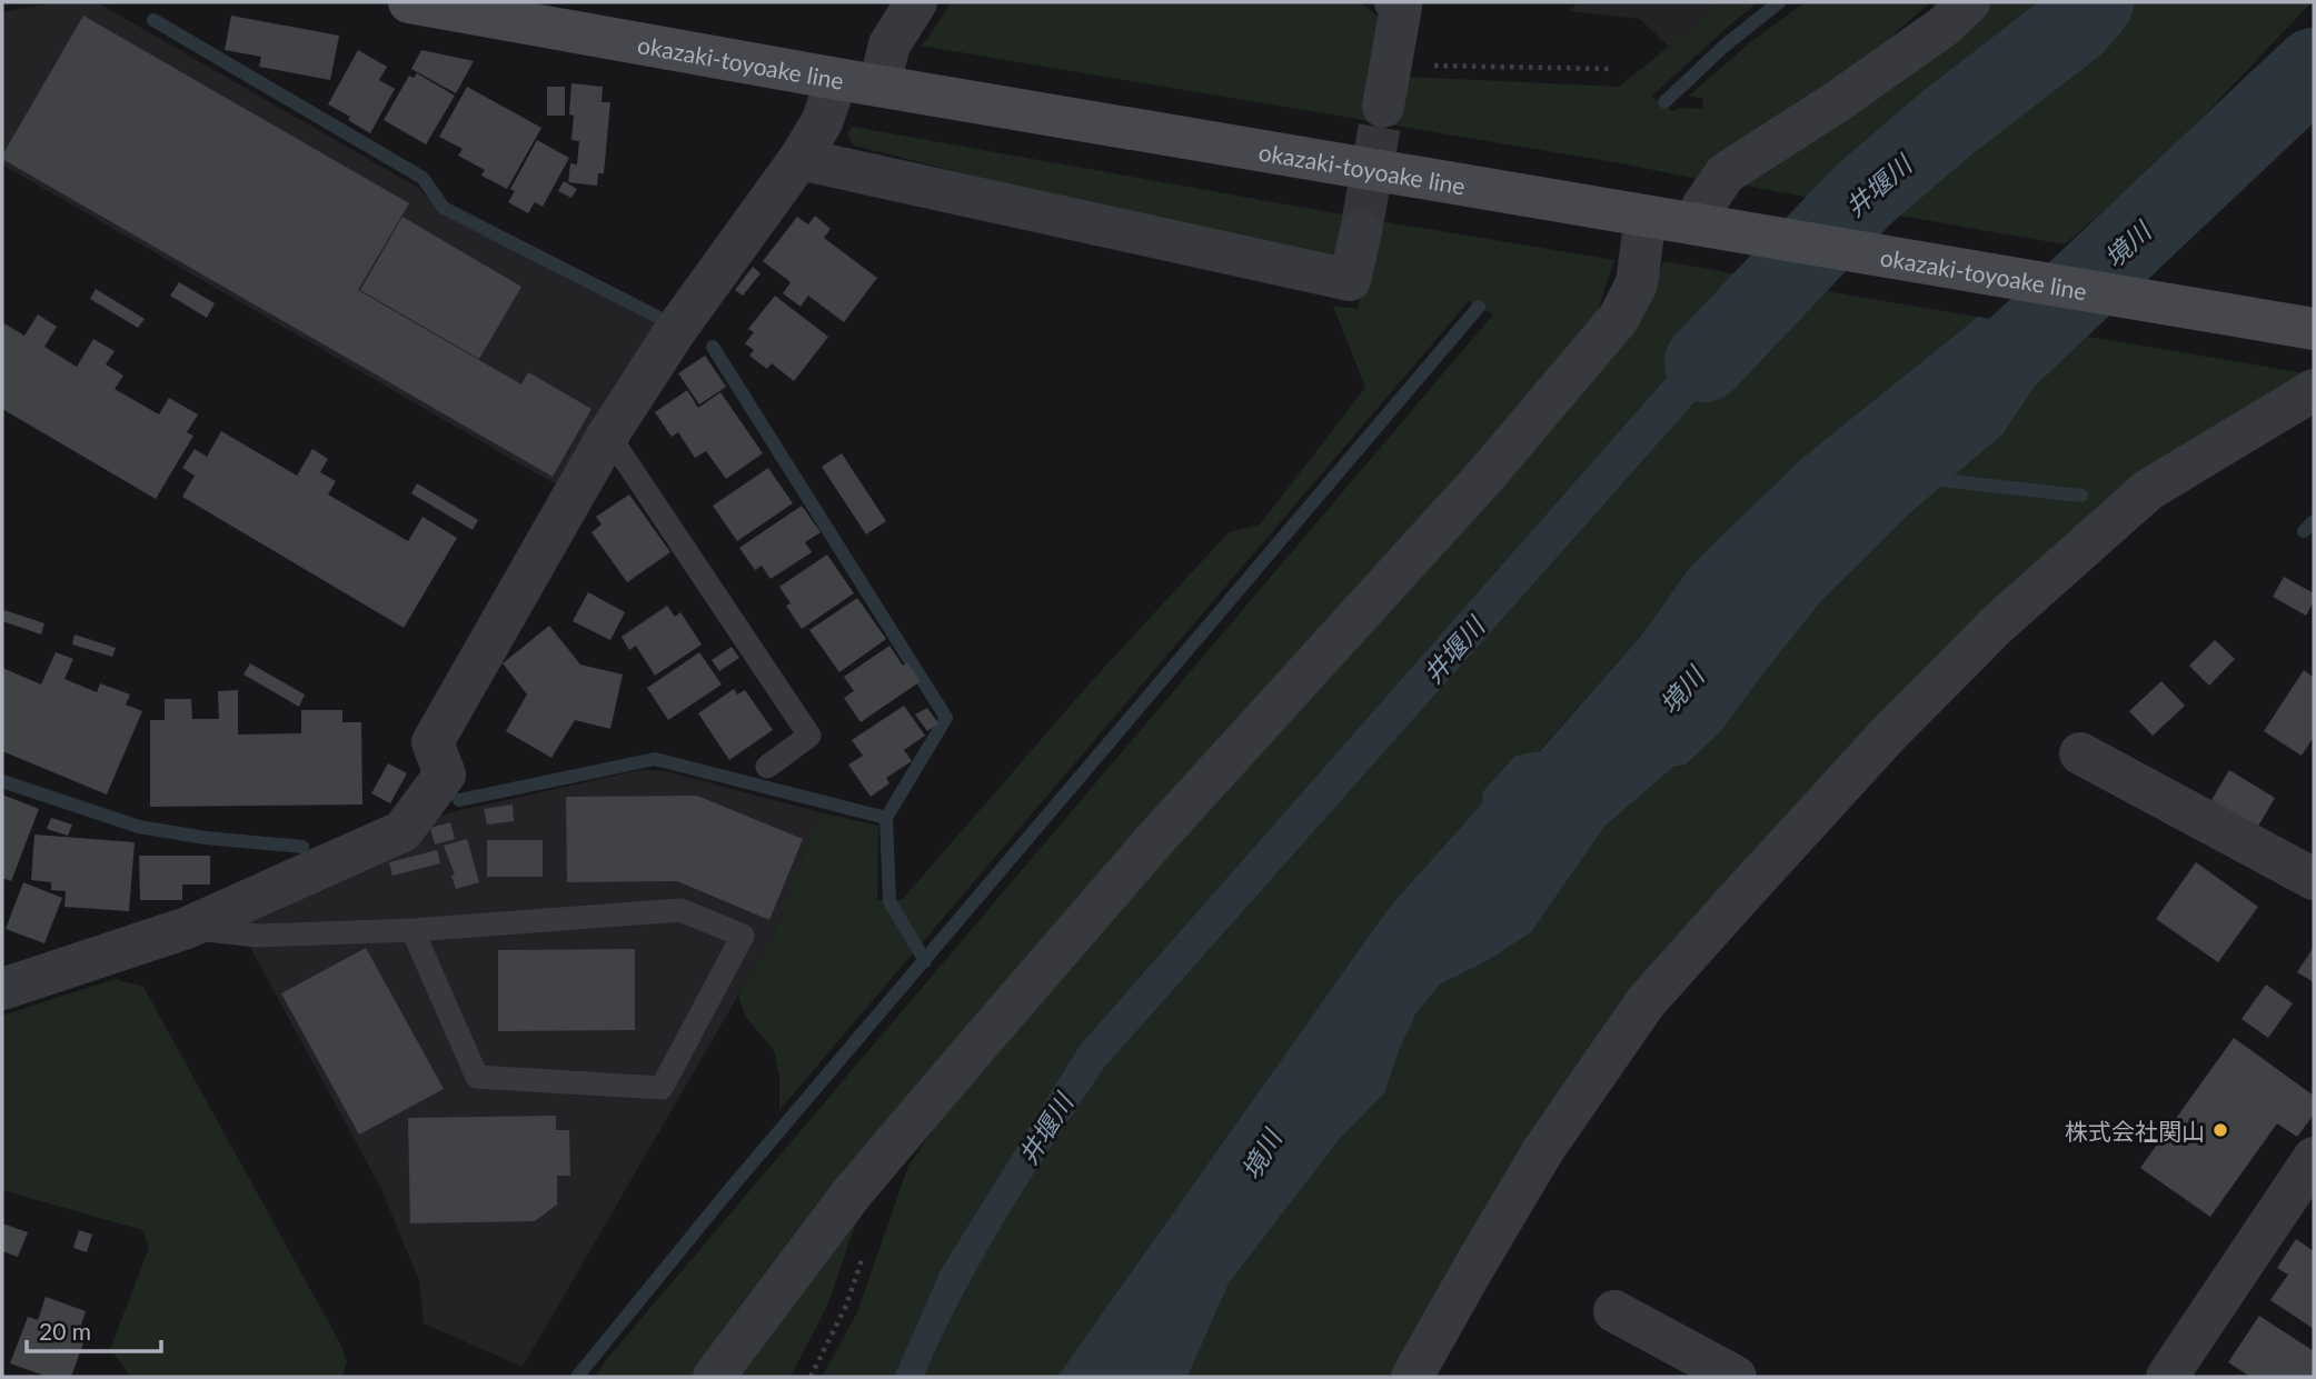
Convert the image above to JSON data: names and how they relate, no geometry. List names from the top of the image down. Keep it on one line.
{"streets":{"main road":["okazaki-toyoake line"]},"water":["井堰川","境川"],"places":["株式会社関山"],"scale_bar":"20 m"}
